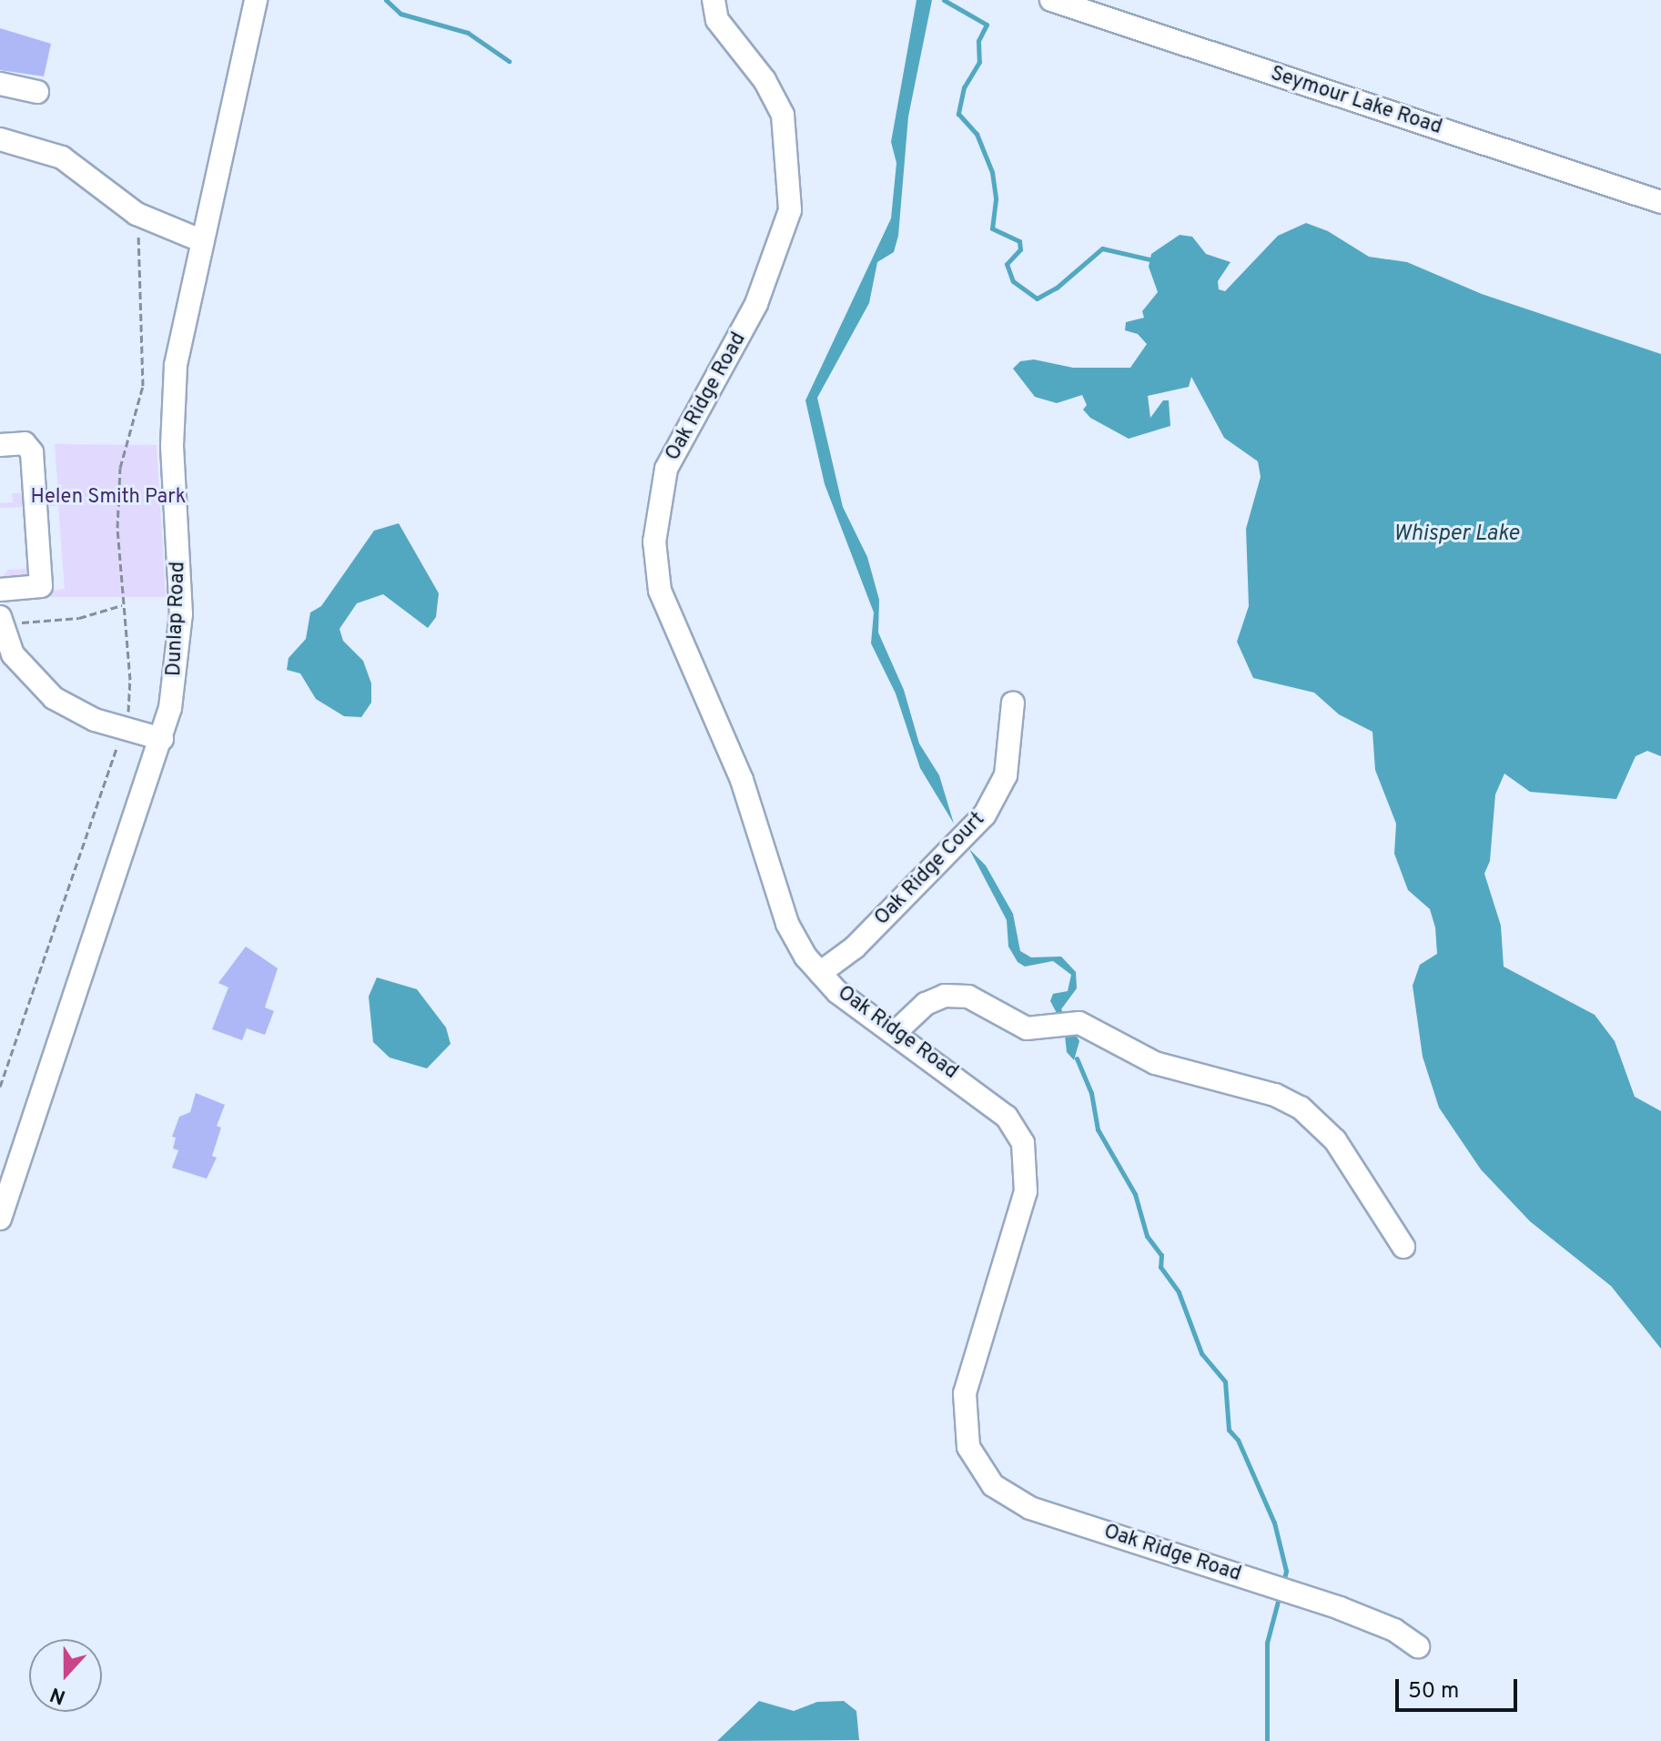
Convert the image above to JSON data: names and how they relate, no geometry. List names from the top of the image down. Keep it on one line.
{"streets":{"street":["Seymour Lake Road","Oak Ridge Road","Dunlap Road","Oak Ridge Court"]},"crossings":[["Oak Ridge Road","Oak Ridge Court"]],"water":["Whisper Lake"],"parks":["Helen Smith Park"],"scale_bar":"50 m","north":"bottom"}
